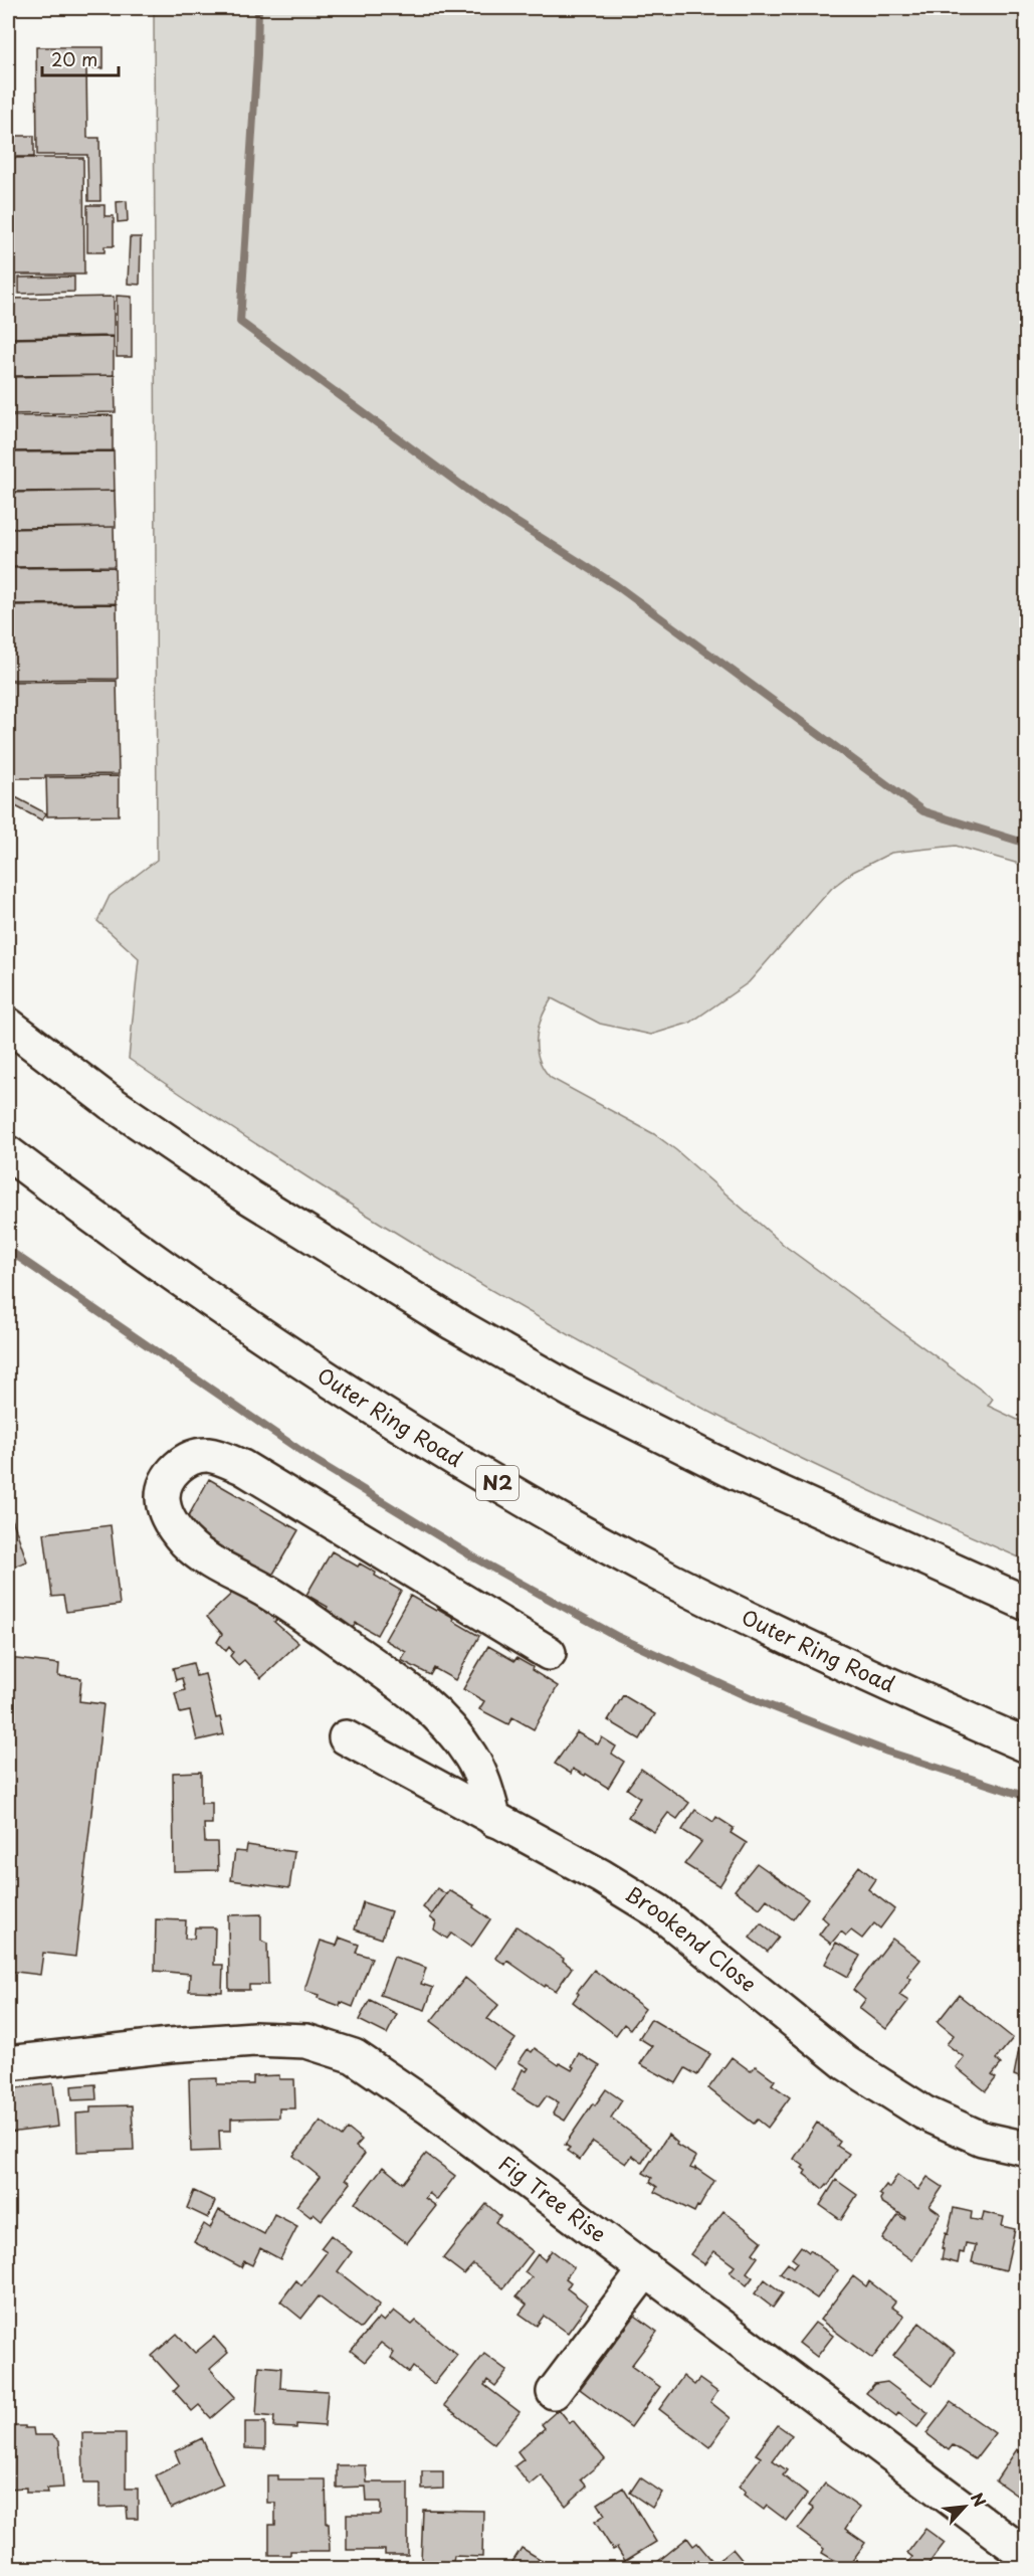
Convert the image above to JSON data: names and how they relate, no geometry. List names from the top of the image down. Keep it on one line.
{"streets":{"main road":["Outer Ring Road","N2","Brookend Close","Fig Tree Rise"]},"scale_bar":"20 m","north":"top right"}
